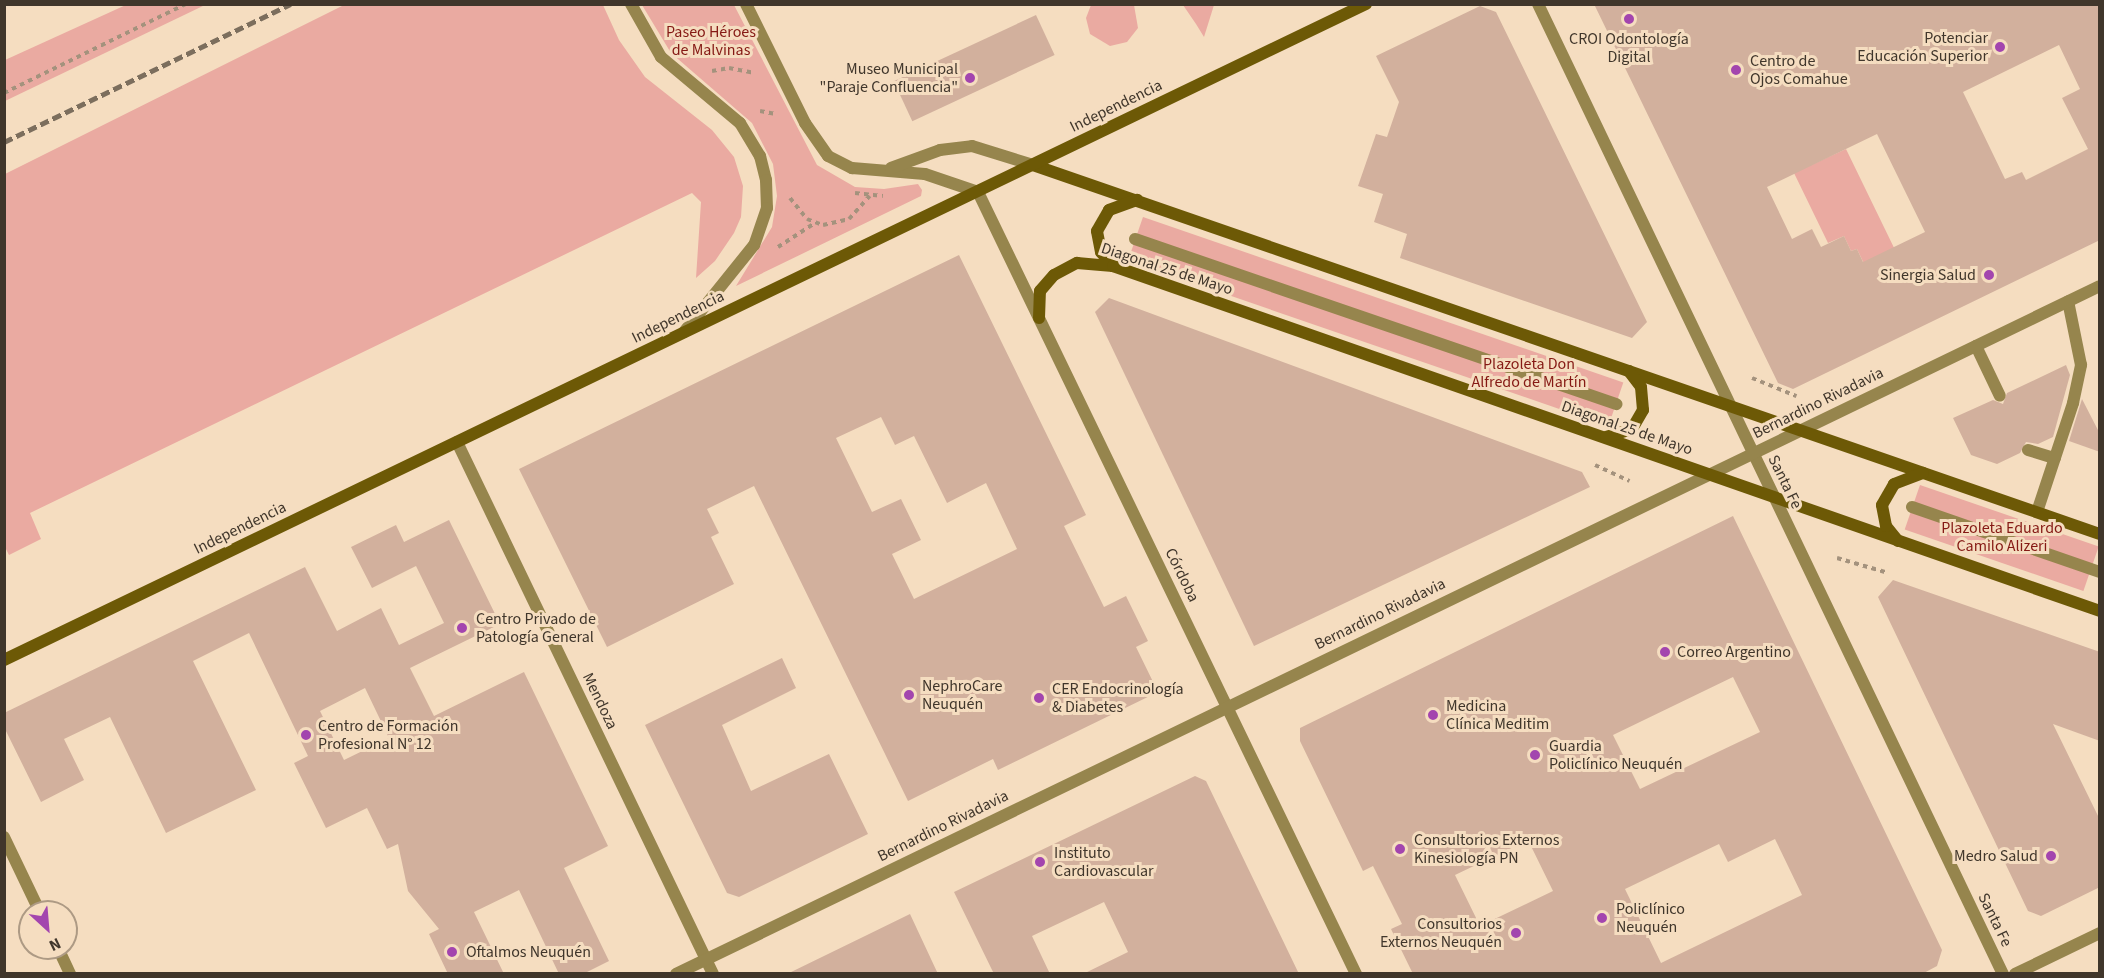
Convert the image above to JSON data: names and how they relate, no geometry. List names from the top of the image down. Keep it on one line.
{"streets":{"main road":["Independencia","Diagonal 25 de Mayo"],"street":["Bernardino Rivadavia","Santa Fe","Córdoba","Mendoza"]},"crossings":[["Independencia","Córdoba"],["Independencia","Mendoza"],["Diagonal 25 de Mayo","Bernardino Rivadavia"],["Diagonal 25 de Mayo","Santa Fe"],["Diagonal 25 de Mayo","Córdoba"],["Bernardino Rivadavia","Santa Fe"],["Bernardino Rivadavia","Córdoba"],["Bernardino Rivadavia","Mendoza"]],"parks":["Paseo Héroes de Malvinas","Plazoleta Don Alfredo de Martín","Plazoleta Eduardo Camilo Alizeri"],"places":["CROI Odontología Digital","Potenciar Educación Superior","Centro de Ojos Comahue","Museo Municipal \"Paraje Confluencia\"","Sinergia Salud","Centro Privado de Patología General","Correo Argentino","NephroCare Neuquén","CER Endocrinología & Diabetes","Medicina Clínica Meditim","Centro de Formación Profesional N° 12","Guardia Policlínico Neuquén","Consultorios Externos Kinesiología PN","Medro Salud","Instituto Cardiovascular","Policlínico Neuquén","Consultorios Externos Neuquén","Oftalmos Neuquén"],"north":"bottom right"}
